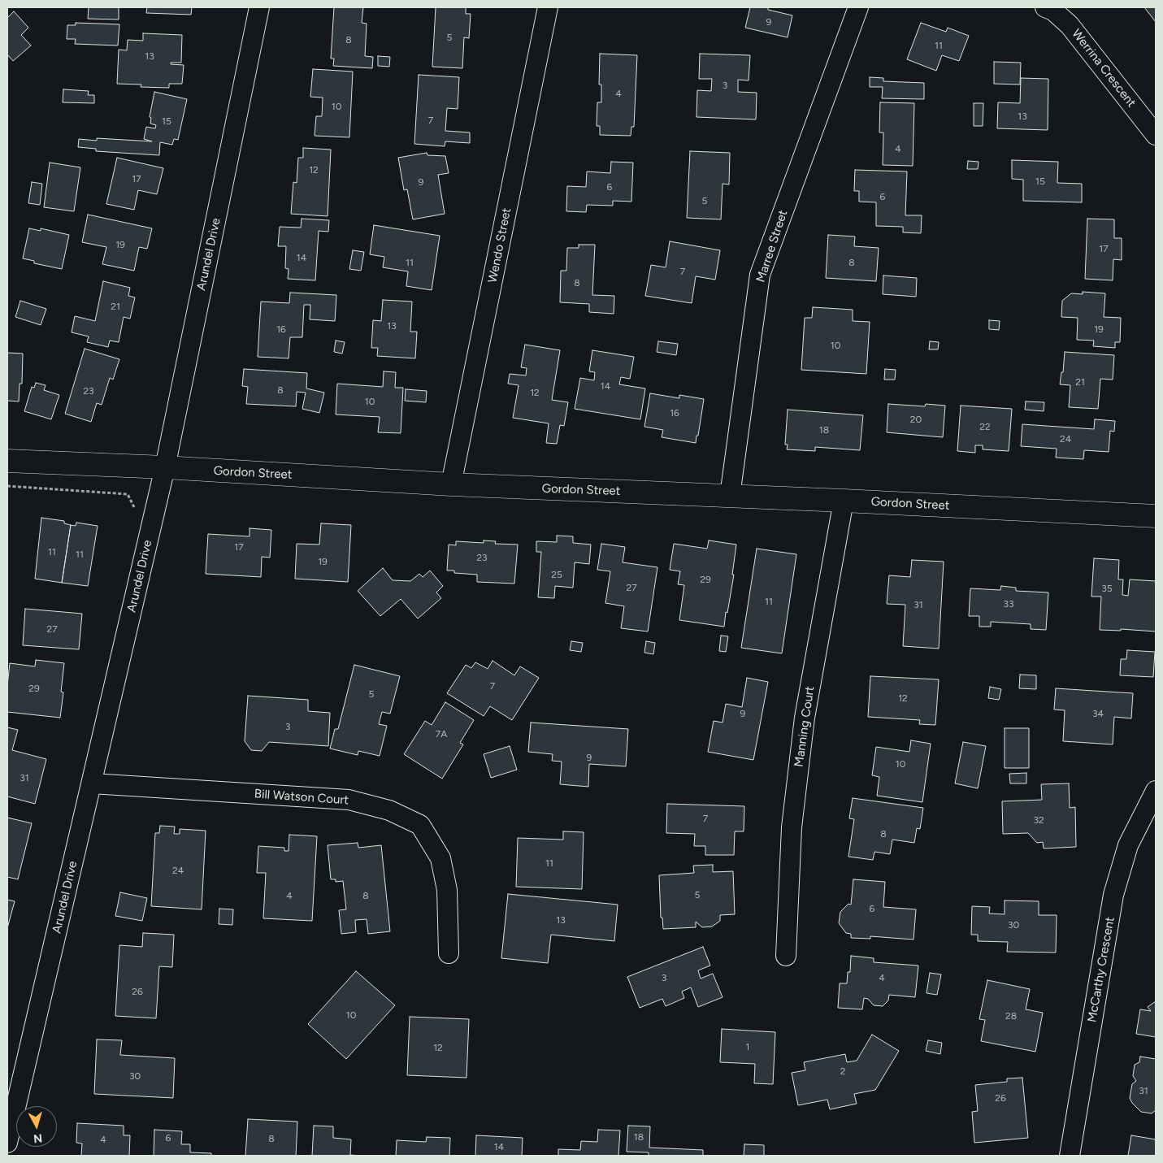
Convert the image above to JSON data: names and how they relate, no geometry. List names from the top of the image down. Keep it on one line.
{"streets":{"street":["Werrina Crescent","Wendo Street","Marree Street","Arundel Drive","Gordon Street","Manning Court","Bill Watson Court","McCarthy Crescent"]},"crossings":[["Wendo Street","Gordon Street"],["Marree Street","Gordon Street"],["Arundel Drive","Gordon Street"],["Arundel Drive","Bill Watson Court"],["Gordon Street","Manning Court"]],"house_numbers":["9","5","8","11","13","3","4","10","13","7","15","4","12","17","15","9","6","6","5","19","17","14","11","8","7","8","21","13","16","19","10","21","14","8","23","12","10","16","20","22","18","24","17","11","11","23","19","25","29","27","35","11","33","31","27","7","29","5","12","9","34","3","7A","9","10","31","7","32","8","11","24","5","4","8","6","13","30","3","4","26","10","28","1","12","2","30","31","26","18","6","8","4","14"],"north":"bottom"}
